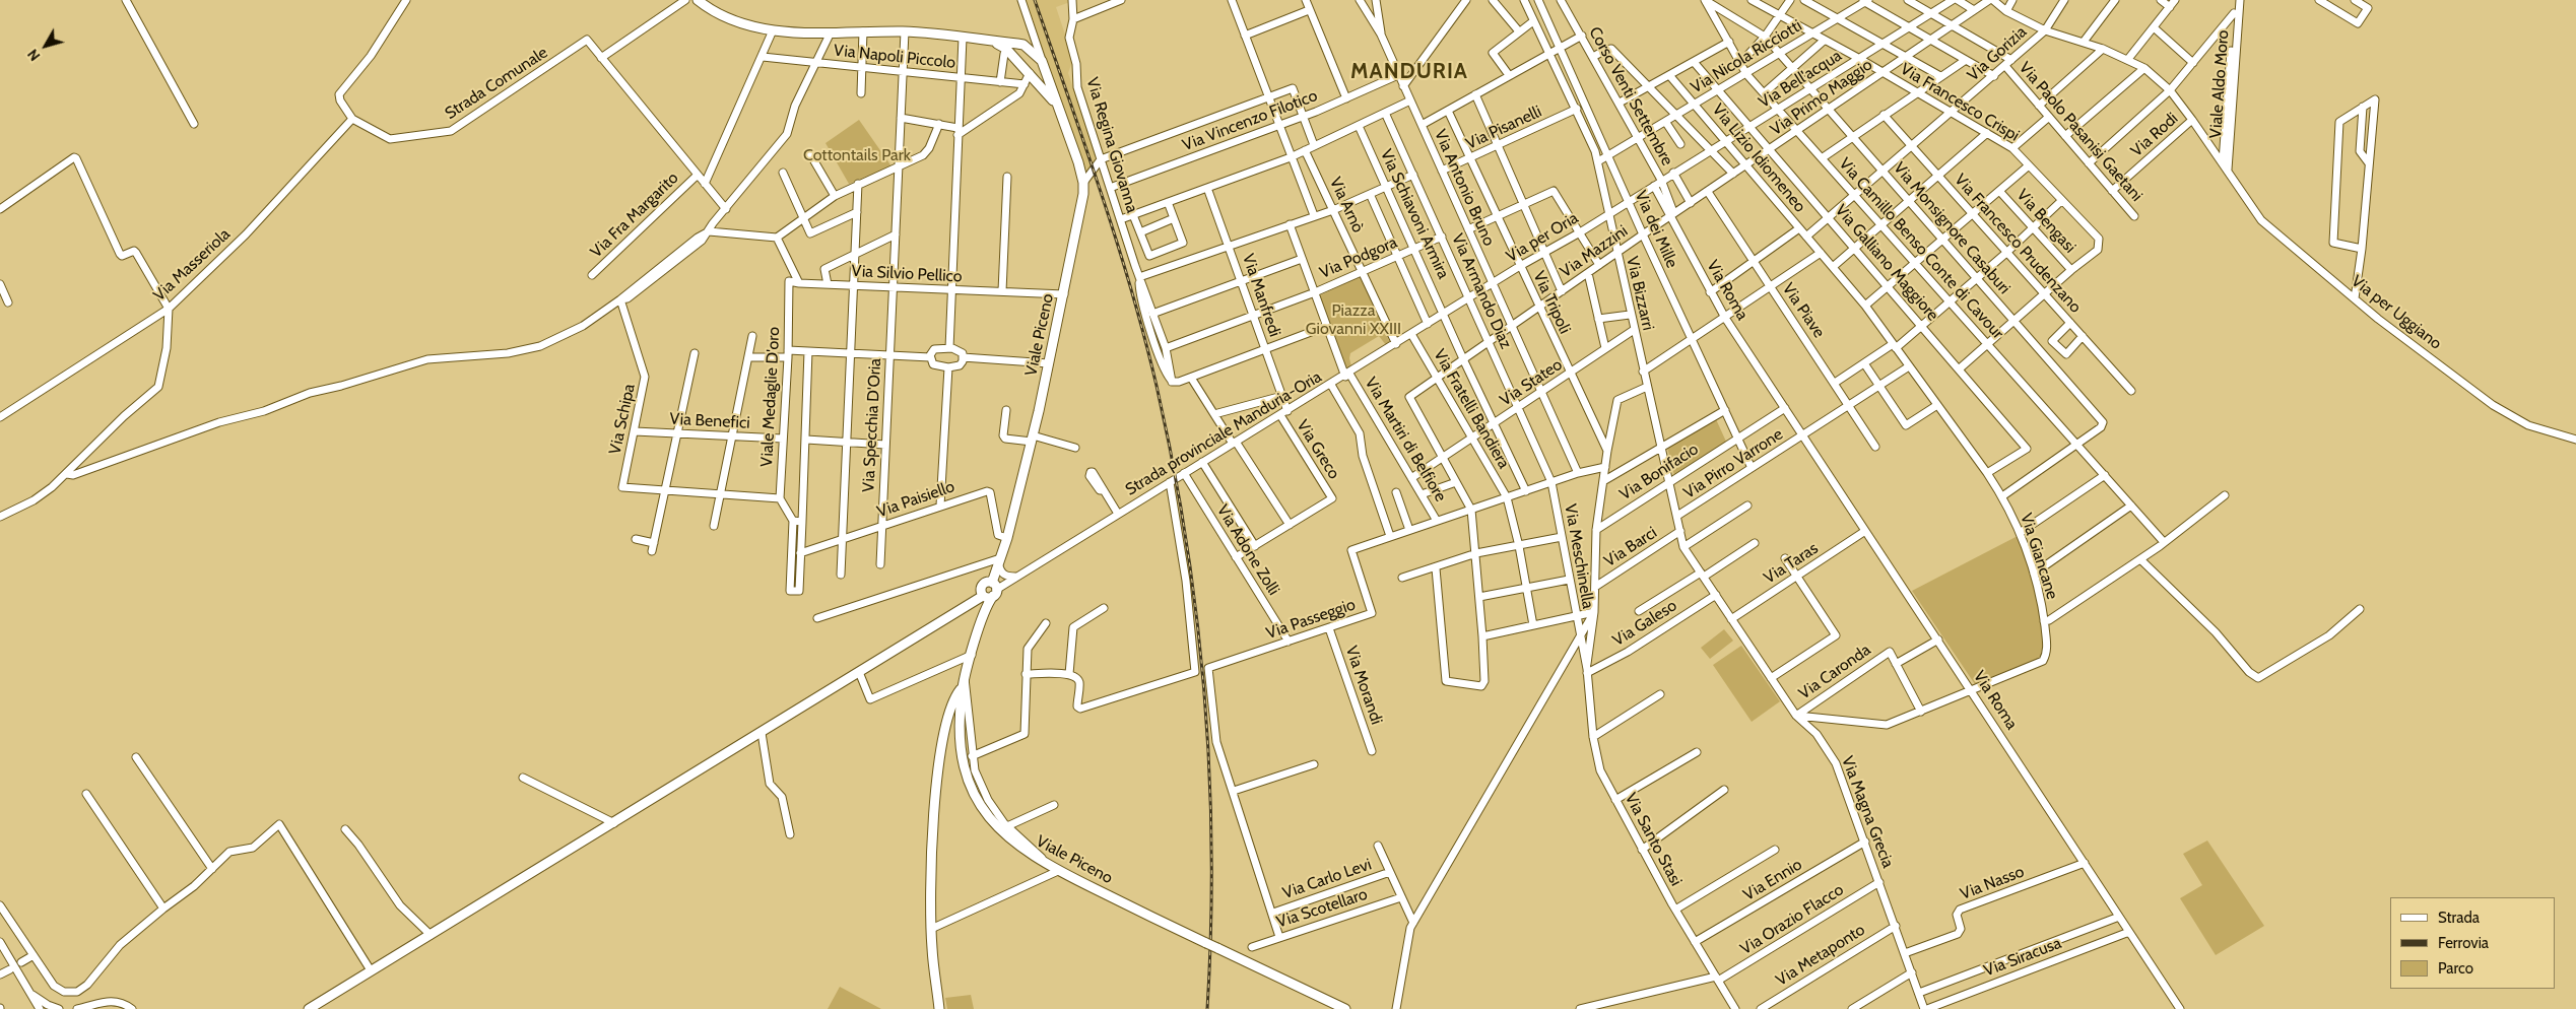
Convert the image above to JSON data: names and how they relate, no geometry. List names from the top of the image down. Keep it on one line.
{"streets":{"main road":["Viale Piceno"],"street":["Via Gorizia","Via Napoli Piccolo","Via Nicola Ricciotti","Via Bell'acqua","Strada Comunale","Viale Aldo Moro","Corso Venti Settembre","Via Primo Maggio","Via Francesco Crispi","Via Vincenzo Filotico","Via Pisanelli","Via Paolo Pasanisi Gaetani","Via Rodi","Via Regina Giovanna","Via Lizio Idiomeneo","Via Antonio Bruno","Via Arnò","Via Schiavoni Armira","Via Fra Margarito","Via Bengasi","Via Monsignore Casaburi","Via dei Mille","Via per Oria","Via Francesco Prudenzano","Via Camillo Benso Conte di Cavour","Via Mazzini","Via Podgora","Via Galliano Maggiore","Via Masseriola","Via Silvio Pellico","Via Roma","Via Armando Diaz","Via Bizzarri","Via Manfredi","Via Tripoli","Via Piave","Via per Uggiano","Via Stateo","Viale Medaglie D'oro","Via Fratelli Bandiera","Via Schipa","Via Benefici","Via Specchia D'Oria","Strada provinciale Manduria-Oria","Via Martiri di Belfiore","Via Greco","Via Pirro Varrone","Via Bonifacio","Via Paisiello","Via Barci","Via Adone Zolli","Via Meschinella","Via Giancane","Via Taras","Via Passeggio","Via Galeso","Via Caronda","Via Morandi","Via Magna Grecia","Via Santo Stasi","Via Carlo Levi","Via Ennio","Via Nasso","Via Scotellaro","Via Orazio Flacco","Via Metaponto","Via Siracusa"]},"crossings":[["Via Gorizia","Via Francesco Crispi"],["Via Gorizia","Via Paolo Pasanisi Gaetani"],["Via Gorizia","Via Lizio Idiomeneo"],["Via Gorizia","Via Monsignore Casaburi"],["Via Gorizia","Via Francesco Prudenzano"],["Via Gorizia","Via Camillo Benso Conte di Cavour"],["Via Gorizia","Via Galliano Maggiore"],["Via Gorizia","Via Giancane"],["Via Napoli Piccolo","Via Specchia D'Oria"],["Via Nicola Ricciotti","Corso Venti Settembre"],["Via Nicola Ricciotti","Via Francesco Crispi"],["Via Nicola Ricciotti","Via Lizio Idiomeneo"],["Via Nicola Ricciotti","Via Monsignore Casaburi"],["Via Nicola Ricciotti","Via dei Mille"],["Via Nicola Ricciotti","Via Camillo Benso Conte di Cavour"],["Via Nicola Ricciotti","Via Galliano Maggiore"],["Via Nicola Ricciotti","Via Bizzarri"],["Via Bell'acqua","Corso Venti Settembre"],["Via Bell'acqua","Via Francesco Crispi"],["Via Bell'acqua","Via Lizio Idiomeneo"],["Via Bell'acqua","Via Monsignore Casaburi"],["Via Bell'acqua","Via per Oria"],["Via Bell'acqua","Via Camillo Benso Conte di Cavour"],["Via Bell'acqua","Via Galliano Maggiore"],["Via Bell'acqua","Via Roma"],["Strada Comunale","Via Masseriola"],["Viale Aldo Moro","Via per Uggiano"],["Corso Venti Settembre","Via Roma"],["Via Primo Maggio","Via Francesco Crispi"],["Via Primo Maggio","Via Lizio Idiomeneo"],["Via Primo Maggio","Via Monsignore Casaburi"],["Via Primo Maggio","Via Camillo Benso Conte di Cavour"],["Via Primo Maggio","Via Mazzini"],["Via Primo Maggio","Via Galliano Maggiore"],["Via Primo Maggio","Via Roma"],["Via Primo Maggio","Via Piave"],["Via Francesco Crispi","Via Bengasi"],["Via Vincenzo Filotico","Via Regina Giovanna"],["Via Vincenzo Filotico","Via Antonio Bruno"],["Via Pisanelli","Via Antonio Bruno"],["Via Pisanelli","Via Bizzarri"],["Via Pisanelli","Via Tripoli"],["Via Paolo Pasanisi Gaetani","Via Rodi"],["Via Lizio Idiomeneo","Via Giancane"],["Via Antonio Bruno","Via per Oria"],["Via Antonio Bruno","Via Mazzini"],["Via Antonio Bruno","Via Stateo"],["Via Antonio Bruno","Via Passeggio"],["Via Arnò","Via Podgora"],["Via Schiavoni Armira","Via per Oria"],["Via Schiavoni Armira","Via Mazzini"],["Via Schiavoni Armira","Via Podgora"],["Via Schiavoni Armira","Via Stateo"],["Via Schiavoni Armira","Strada provinciale Manduria-Oria"],["Via Schiavoni Armira","Via Passeggio"],["Via Monsignore Casaburi","Via Camillo Benso Conte di Cavour"],["Via dei Mille","Via per Oria"],["Via dei Mille","Via Mazzini"],["Via dei Mille","Via Pirro Varrone"],["Via dei Mille","Via Bonifacio"],["Via per Oria","Via Armando Diaz"],["Via per Oria","Via Bizzarri"],["Via per Oria","Via Tripoli"],["Via per Oria","Strada provinciale Manduria-Oria"],["Via Mazzini","Via Roma"],["Via Mazzini","Via Armando Diaz"],["Via Mazzini","Via Bizzarri"],["Via Mazzini","Via Tripoli"],["Via Mazzini","Via Stateo"],["Via Mazzini","Via Fratelli Bandiera"],["Via Podgora","Via Armando Diaz"],["Via Podgora","Via Manfredi"],["Via Galliano Maggiore","Via Giancane"],["Via Silvio Pellico","Viale Piceno"],["Via Silvio Pellico","Viale Medaglie D'oro"],["Via Silvio Pellico","Via Specchia D'Oria"],["Via Roma","Via Pirro Varrone"],["Via Roma","Via Giancane"],["Via Roma","Via Taras"],["Via Roma","Via Nasso"],["Via Roma","Via Siracusa"],["Via Armando Diaz","Via Stateo"],["Via Armando Diaz","Via Meschinella"],["Via Armando Diaz","Via Passeggio"],["Via Bizzarri","Via Stateo"],["Via Bizzarri","Via Pirro Varrone"],["Via Bizzarri","Via Bonifacio"],["Via Bizzarri","Via Barci"],["Via Bizzarri","Via Galeso"],["Via Bizzarri","Via Magna Grecia"],["Via Bizzarri","Via Santo Stasi"],["Via Manfredi","Strada provinciale Manduria-Oria"],["Via Manfredi","Via Greco"],["Via Tripoli","Via Stateo"],["Via Tripoli","Via Santo Stasi"],["Via Piave","Via Pirro Varrone"],["Viale Piceno","Strada provinciale Manduria-Oria"],["Viale Piceno","Via Paisiello"],["Via Stateo","Via Fratelli Bandiera"],["Via Stateo","Via Martiri di Belfiore"],["Viale Medaglie D'oro","Via Benefici"],["Via Fratelli Bandiera","Strada provinciale Manduria-Oria"],["Via Fratelli Bandiera","Via Passeggio"],["Via Schipa","Via Benefici"],["Via Specchia D'Oria","Via Paisiello"],["Strada provinciale Manduria-Oria","Via Martiri di Belfiore"],["Strada provinciale Manduria-Oria","Via Greco"],["Strada provinciale Manduria-Oria","Via Adone Zolli"],["Via Martiri di Belfiore","Via Passeggio"],["Via Pirro Varrone","Via Giancane"],["Via Bonifacio","Via Santo Stasi"],["Via Barci","Via Santo Stasi"],["Via Adone Zolli","Via Passeggio"],["Via Meschinella","Via Passeggio"],["Via Meschinella","Via Santo Stasi"],["Via Taras","Via Magna Grecia"],["Via Passeggio","Via Morandi"],["Via Passeggio","Via Santo Stasi"],["Via Passeggio","Via Carlo Levi"],["Via Passeggio","Via Scotellaro"],["Via Galeso","Via Magna Grecia"],["Via Galeso","Via Santo Stasi"],["Via Caronda","Via Magna Grecia"],["Via Magna Grecia","Via Ennio"],["Via Magna Grecia","Via Nasso"],["Via Magna Grecia","Via Orazio Flacco"],["Via Magna Grecia","Via Metaponto"],["Via Magna Grecia","Via Siracusa"],["Via Santo Stasi","Via Ennio"],["Via Santo Stasi","Via Orazio Flacco"]],"districts":["MANDURIA"],"parks":["Cottontails Park","Piazza Giovanni XXIII"],"legend":["Strada","Ferrovia","Parco"],"north":"bottom left"}
